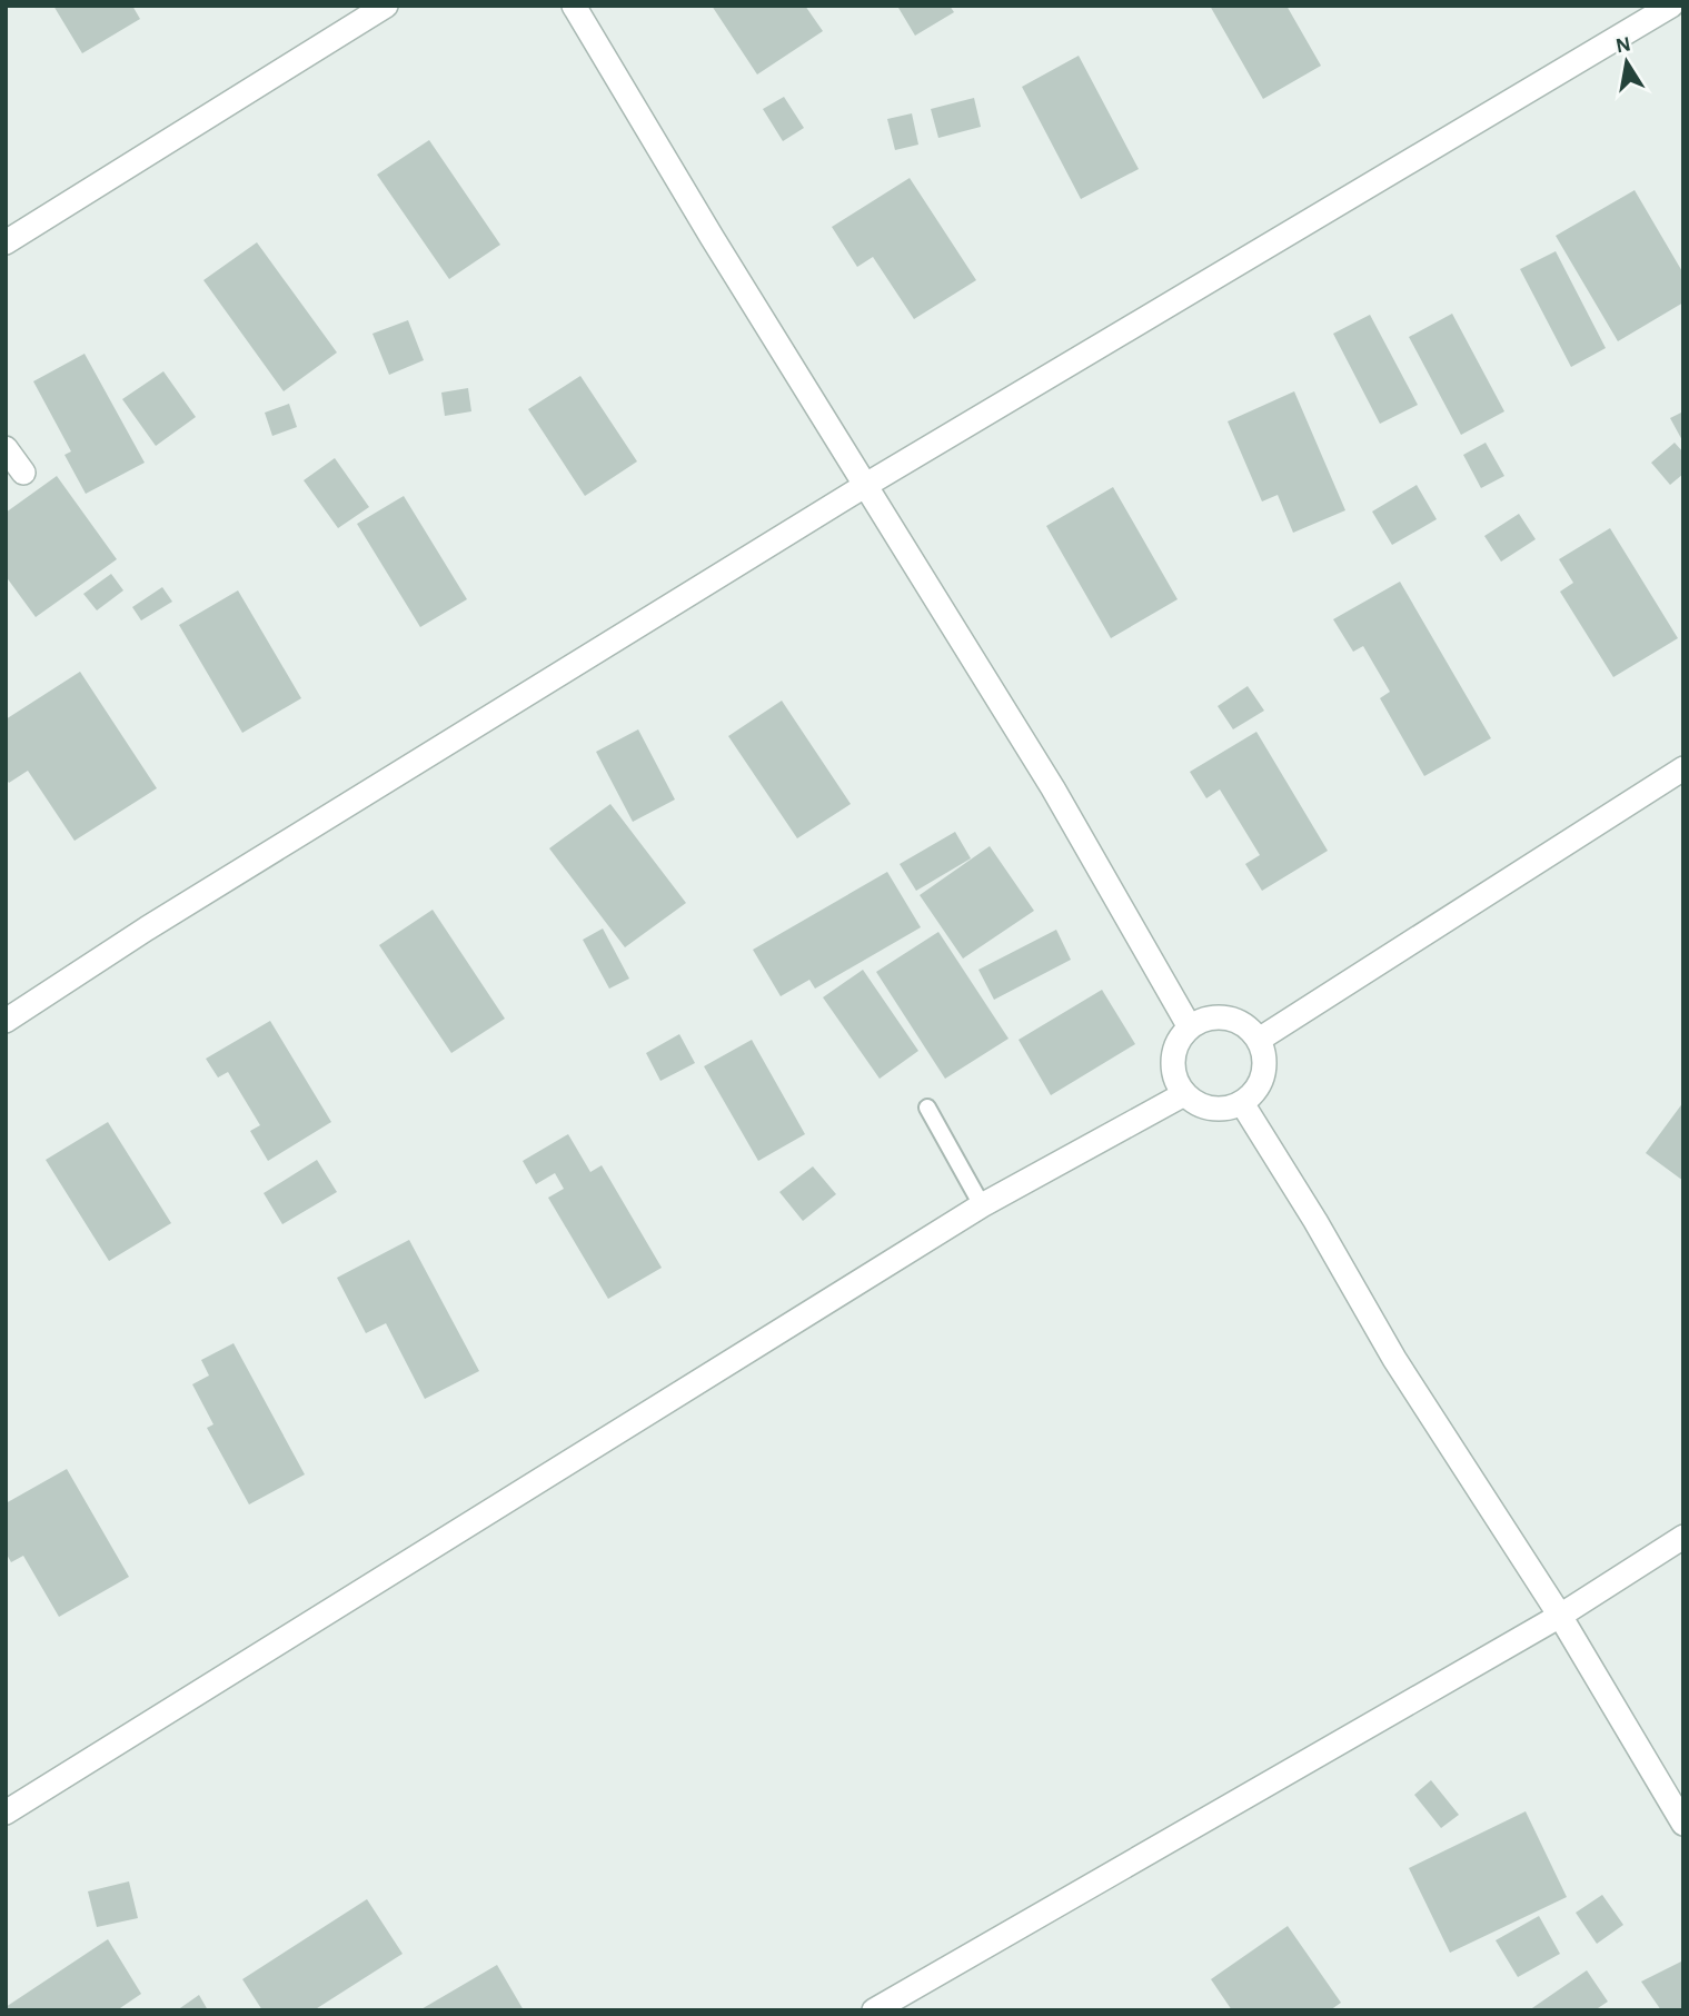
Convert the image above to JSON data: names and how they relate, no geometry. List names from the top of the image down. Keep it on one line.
{"north":"top"}
